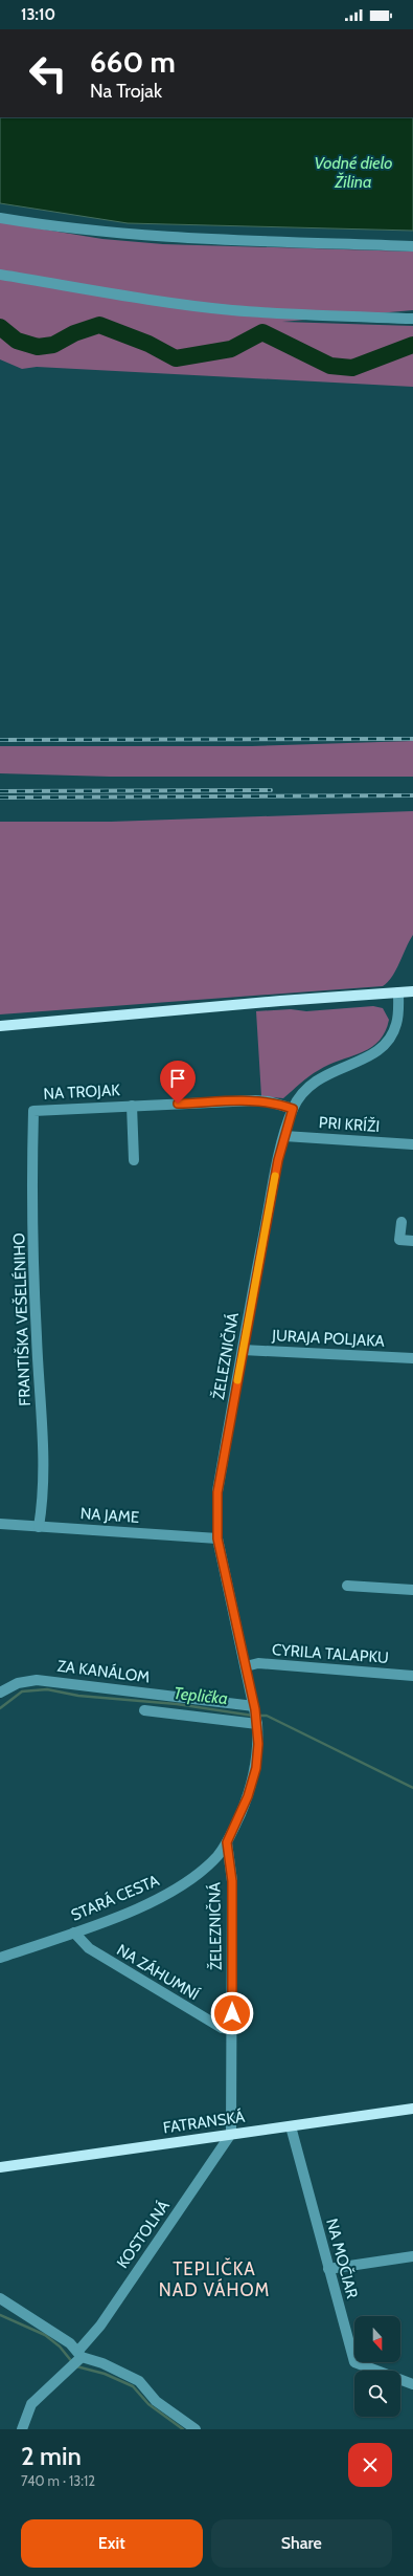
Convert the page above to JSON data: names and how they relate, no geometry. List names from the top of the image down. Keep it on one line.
{"streets":{"main road":["FATRANSKÁ"],"street":["NA TROJAK","PRI KRÍŽI","FRANTIŠKA VEŠELÉNIHO","JURAJA POLJAKA","ŽELEZNIČNÁ","NA JAME","CYRILA TALAPKU","ZA KANÁLOM","STARÁ CESTA","NA ZÁHUMNÍ","KOSTOLNÁ","NA MOČIAR"]},"crossings":[["NA TROJAK","FRANTIŠKA VEŠELÉNIHO"],["NA TROJAK","ŽELEZNIČNÁ"],["PRI KRÍŽI","ŽELEZNIČNÁ"],["FRANTIŠKA VEŠELÉNIHO","NA JAME"],["JURAJA POLJAKA","ŽELEZNIČNÁ"],["ŽELEZNIČNÁ","NA JAME"],["ŽELEZNIČNÁ","CYRILA TALAPKU"],["ŽELEZNIČNÁ","ZA KANÁLOM"],["ŽELEZNIČNÁ","STARÁ CESTA"],["ŽELEZNIČNÁ","NA ZÁHUMNÍ"],["ŽELEZNIČNÁ","FATRANSKÁ"],["ŽELEZNIČNÁ","KOSTOLNÁ"],["STARÁ CESTA","NA ZÁHUMNÍ"],["FATRANSKÁ","KOSTOLNÁ"],["FATRANSKÁ","NA MOČIAR"]],"districts":["TEPLIČKA NAD VÁHOM"],"water":["Vodné dielo Žilina","Teplička"],"north":"bottom","page":{"status":"13:10","turn":["660 m","Na Trojak"],"heading":["2 min","740 m · 13:12"],"buttons":["Exit","Share"]}}
